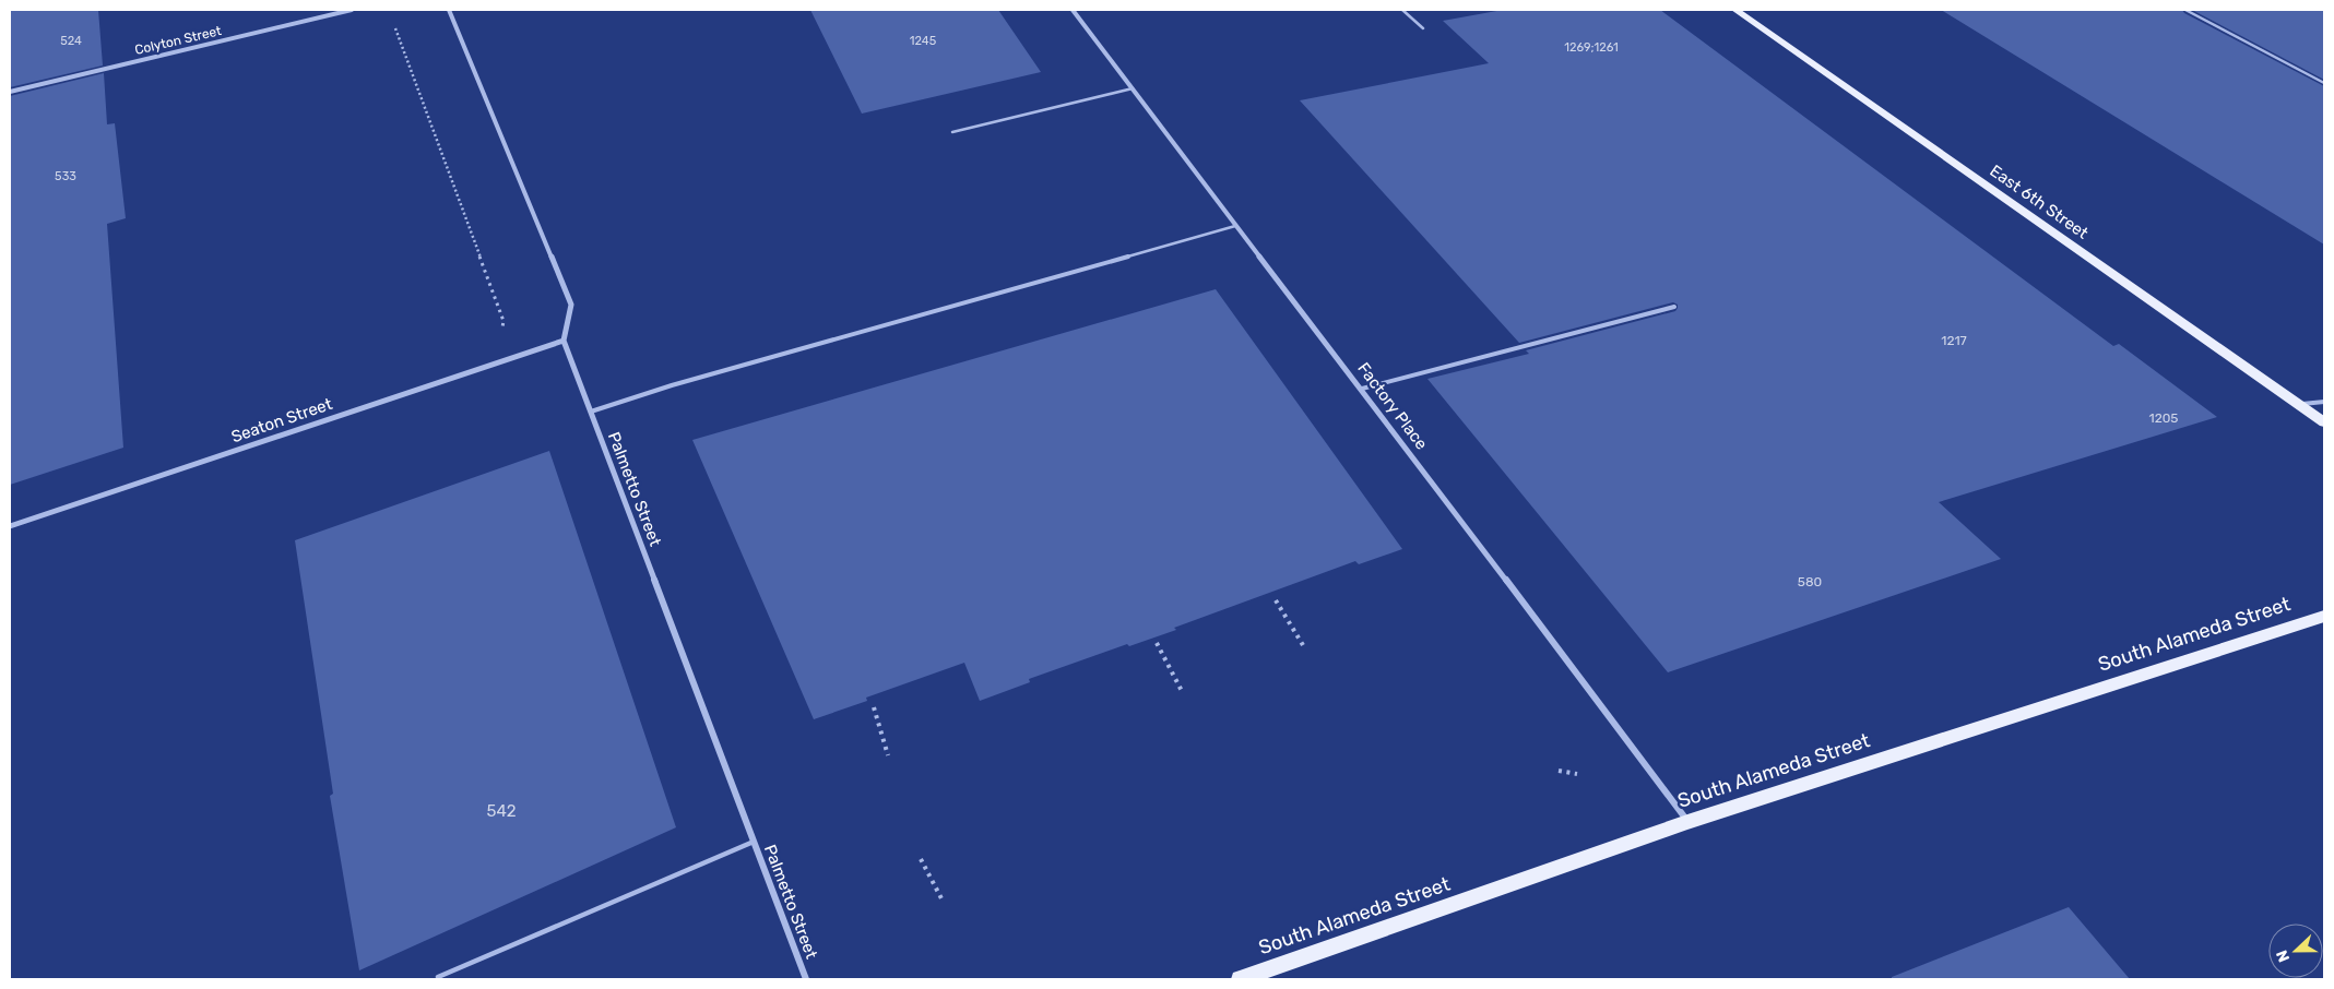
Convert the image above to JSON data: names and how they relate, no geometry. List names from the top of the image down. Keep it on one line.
{"streets":{"main road":["East 6th Street","South Alameda Street"],"street":["Colyton Street","Factory Place","Seaton Street","Palmetto Street"]},"crossings":[["Factory Place","South Alameda Street"],["Seaton Street","Palmetto Street"]],"house_numbers":["524","1245","1269;1261","533","1217","1205","580","542"],"north":"left"}
